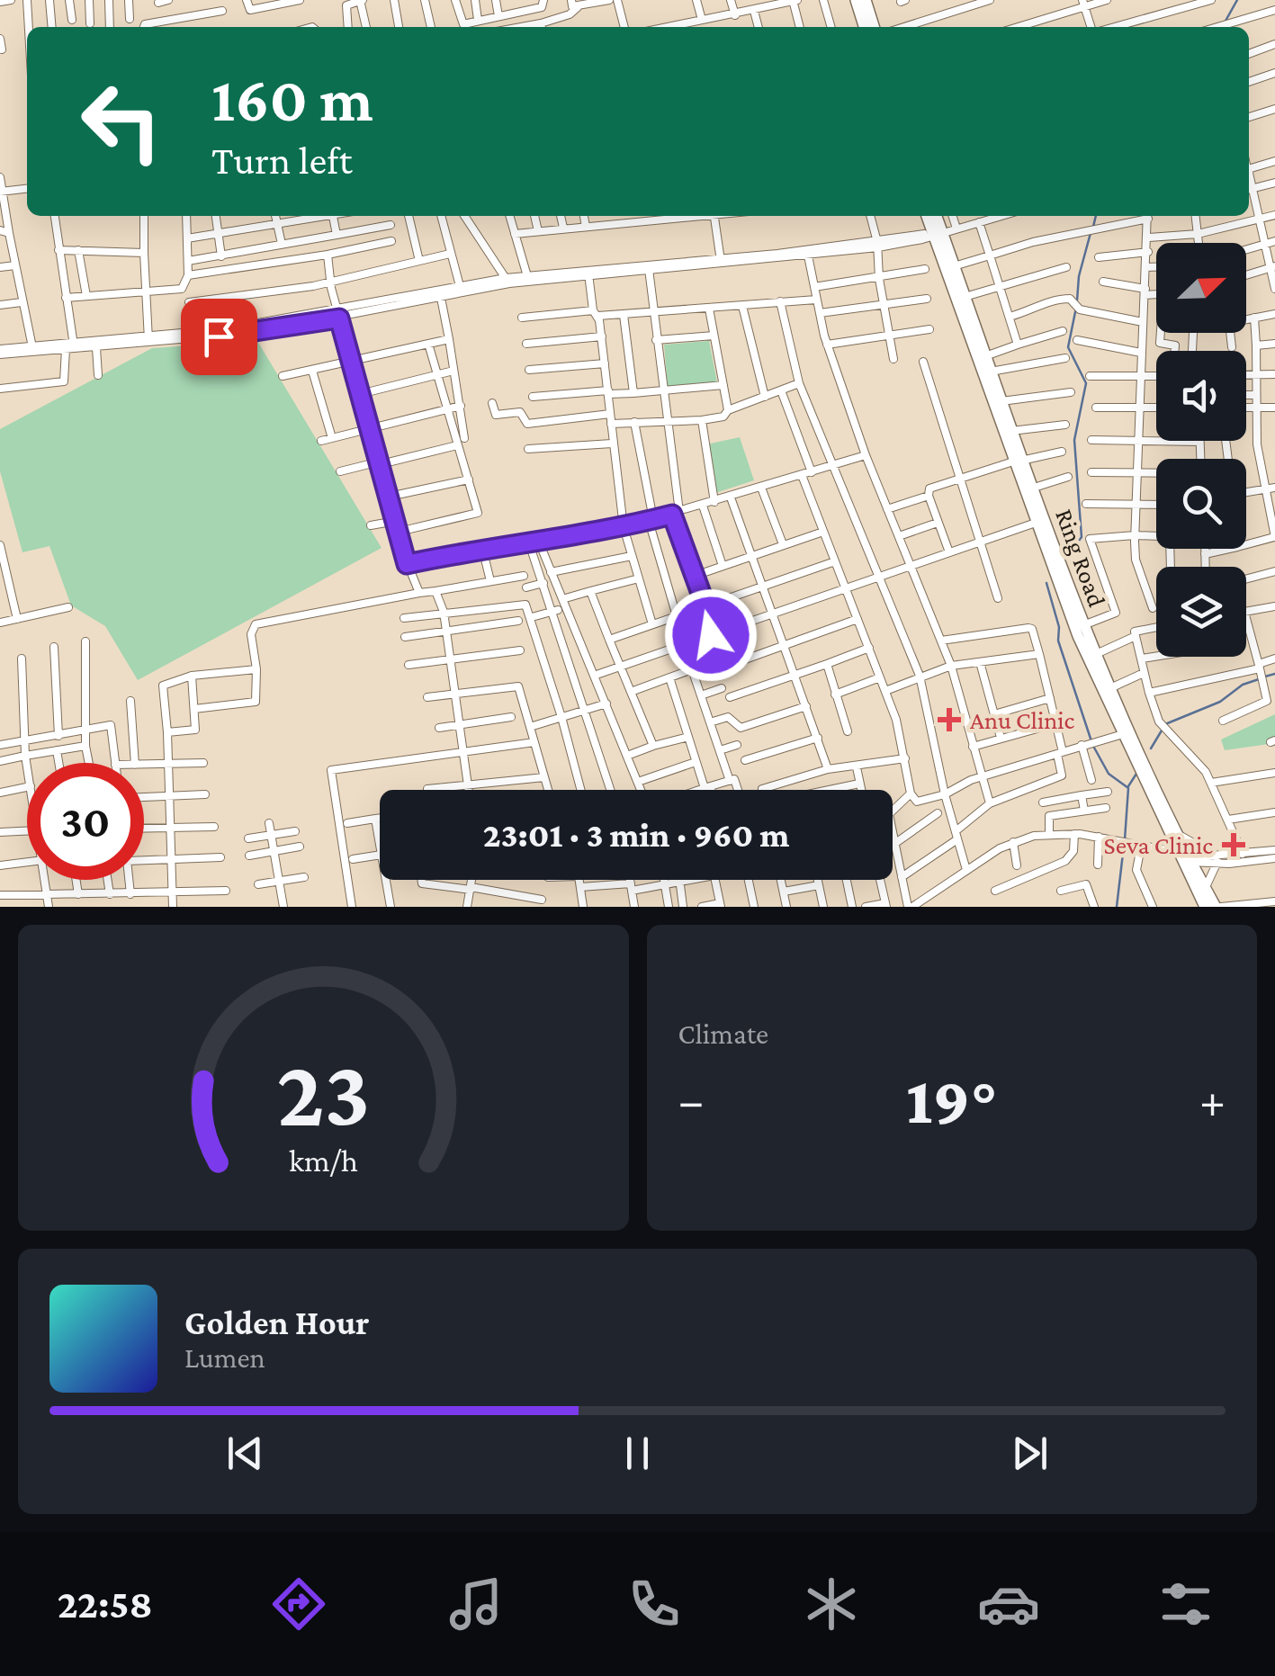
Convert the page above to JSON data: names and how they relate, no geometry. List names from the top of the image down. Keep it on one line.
{"streets":{"highway":["Ring Road"]},"places":{"health":["Anu Clinic","Seva Clinic"]},"north":"top right","page":{"turn":["160 m","Turn left"],"limit":"30","trip":"23:01 · 3 min · 960 m","tile":"Climate","heat":["−","19°","+"],"song":["Golden Hour","Lumen"],"tabs":"22:58","gauge":["23","km/h"]}}
